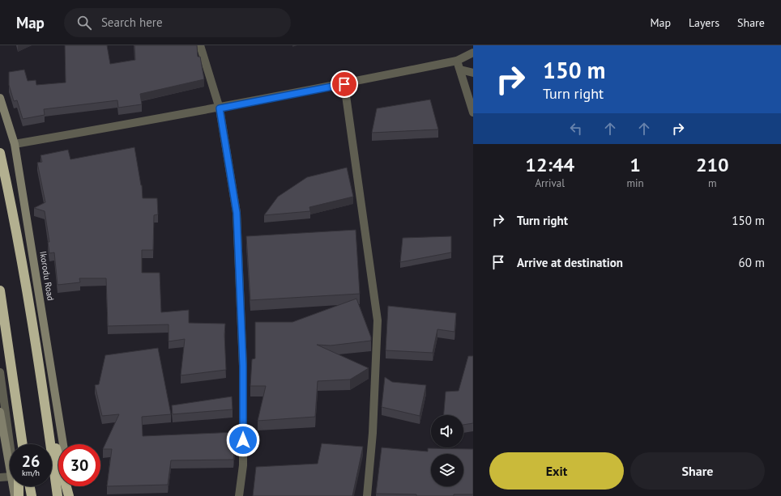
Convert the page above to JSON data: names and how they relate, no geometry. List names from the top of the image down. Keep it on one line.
{"streets":{"street":["Ikorodu Road"]},"page":{"header":"Map","search":"Search here","nav":["Map","Layers","Share"],"turn":["150 m","Turn right"],"eta":["12:44","Arrival","1","min","210","m"],"list":[{"name":"Turn right","value":"150 m"},{"name":"Arrive at destination","value":"60 m"}],"speed":"26 km/h","limit":"30","buttons":["Exit","Share"]}}
